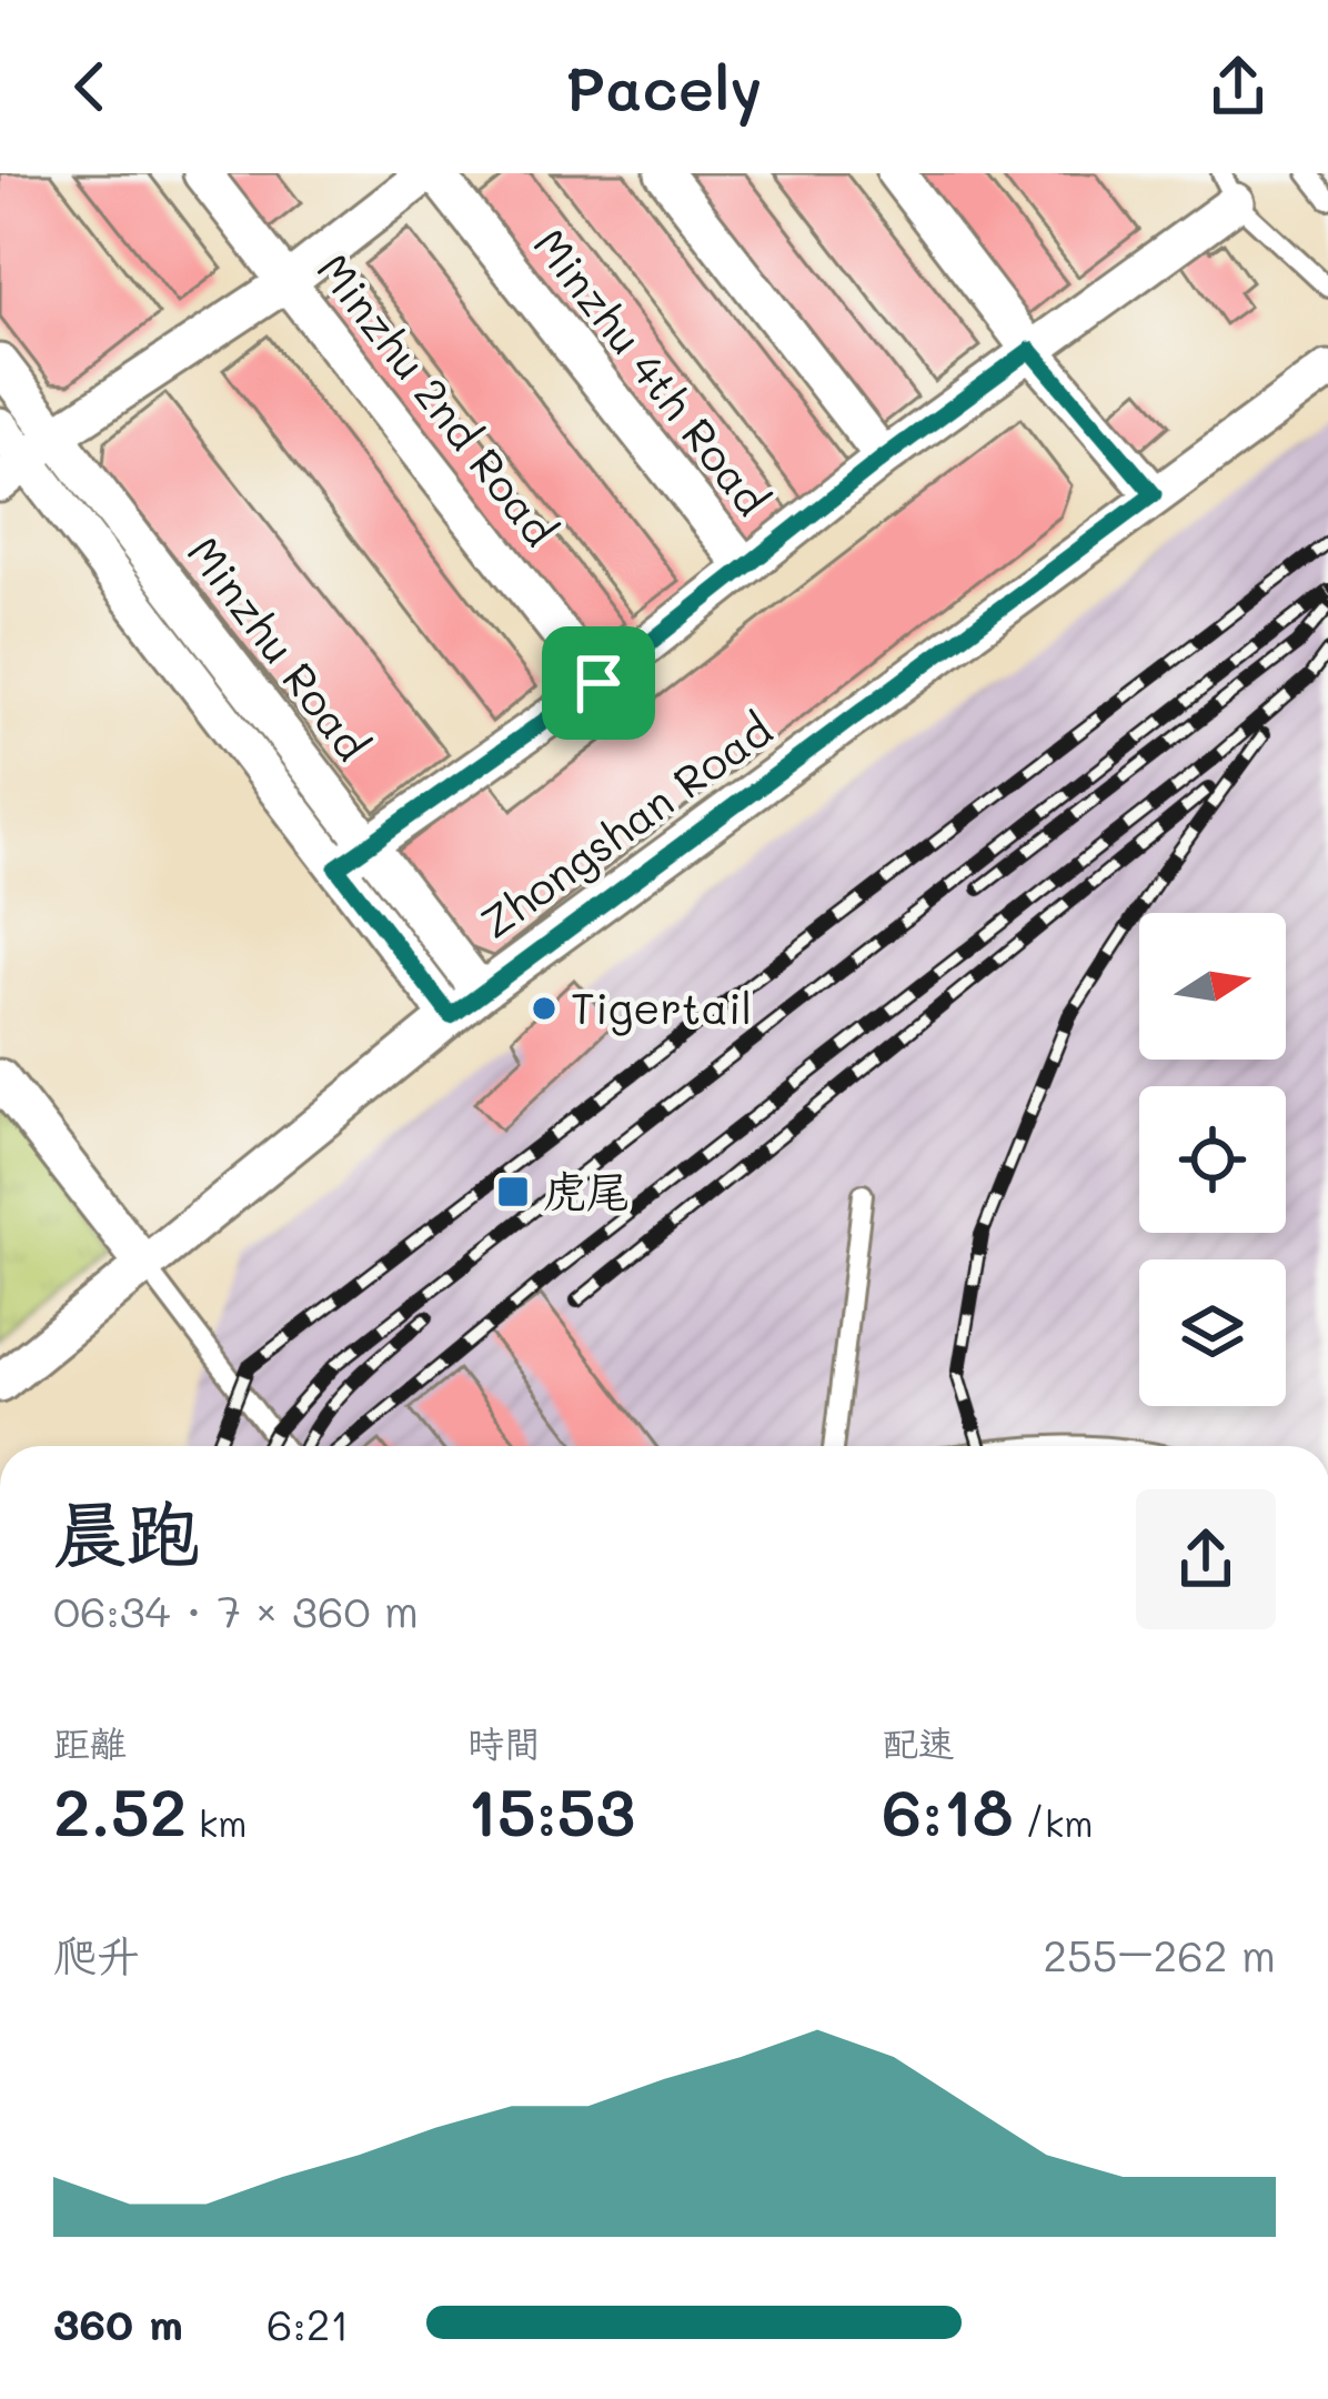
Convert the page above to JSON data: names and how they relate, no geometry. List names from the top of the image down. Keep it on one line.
{"streets":{"street":["Minzhu 4th Road","Minzhu 2nd Road","Minzhu Road","Zhongshan Road"]},"crossings":[["Minzhu Road","Zhongshan Road"]],"places":{"other":["Tigertail"],"transit":["虎尾"]},"north":"right","page":{"header":"Pacely","heading":["晨跑","06:34 · 7 × 360 m"],"stats":[["距離","2.52 km"],["時間","15:53"],["配速","6:18 /km"]],"chart":["爬升","255–262 m"],"list":[{"name":"360 m","note":"6:21"}]}}
